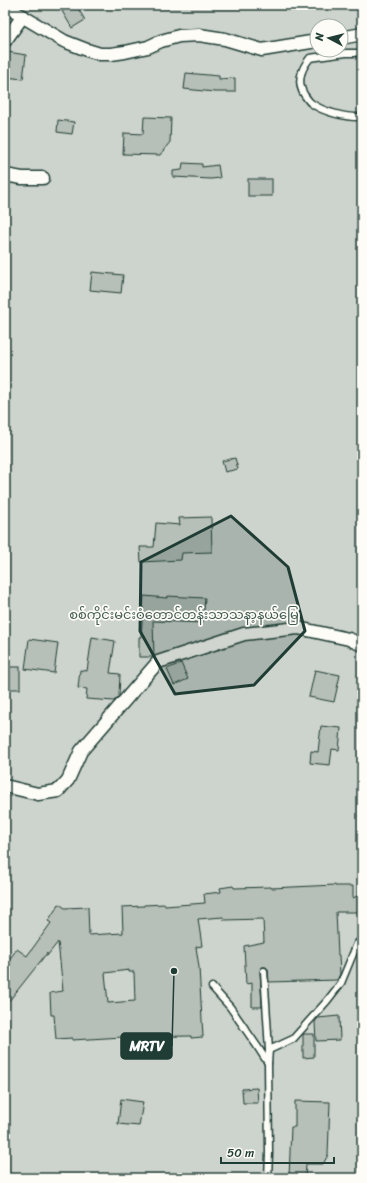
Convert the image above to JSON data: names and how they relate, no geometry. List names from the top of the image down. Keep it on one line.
{"parks":["စစ်ကိုင်းမင်းဝံတောင်တန်းသာသနာ့နယ်မြေ"],"places":["MRTV"],"scale_bar":"50 m","north":"left"}
